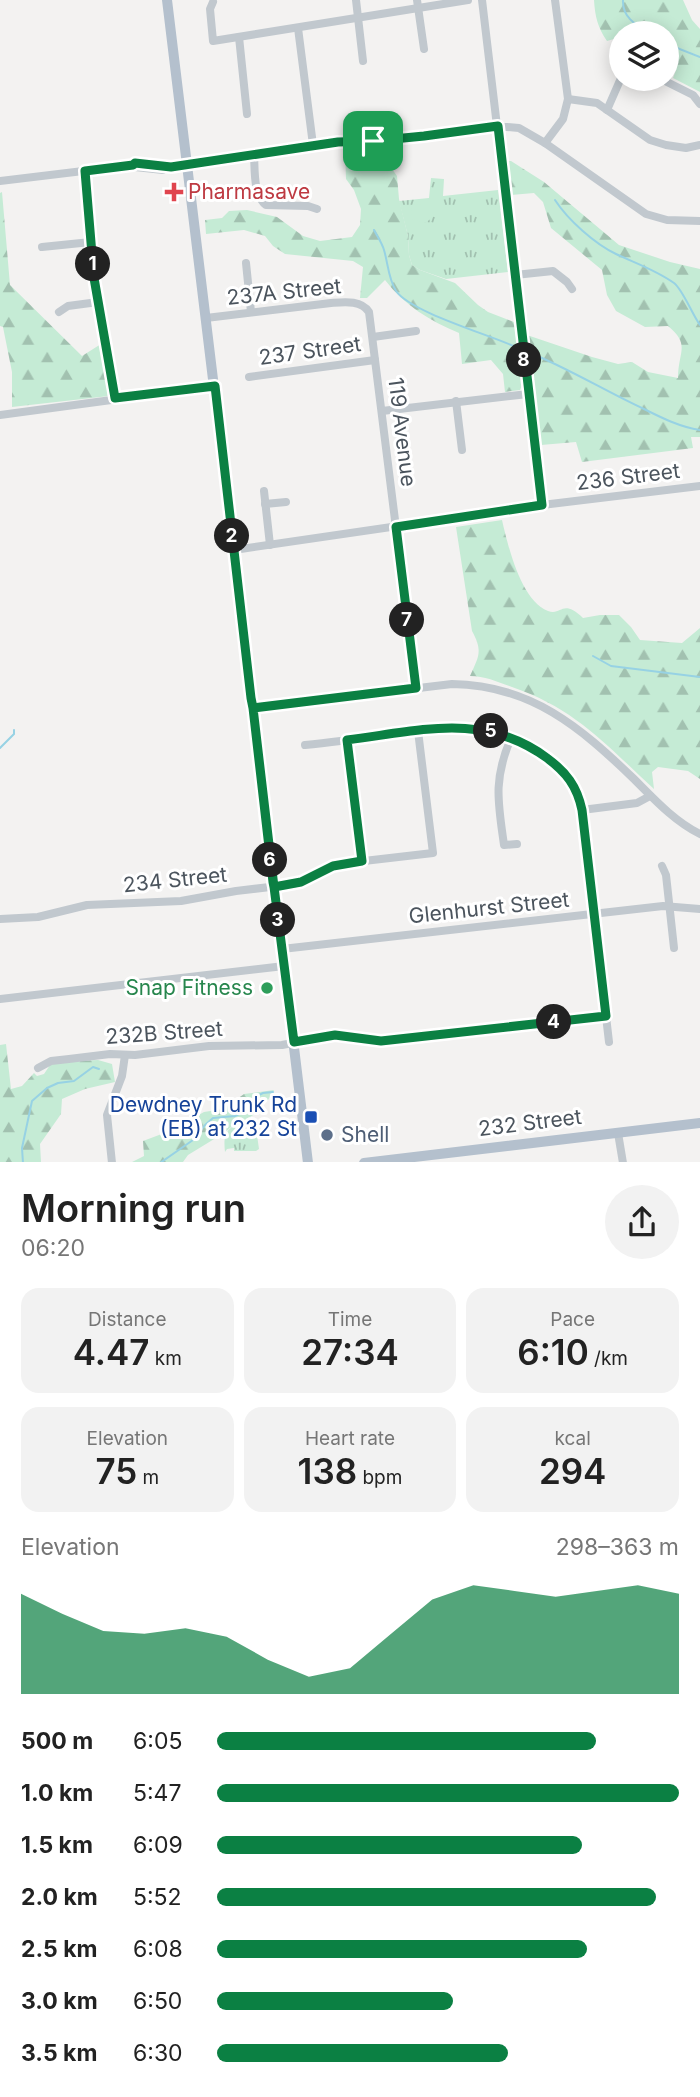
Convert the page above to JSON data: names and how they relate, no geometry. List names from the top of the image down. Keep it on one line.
{"streets":{"main road":["232 Street"],"street":["237A Street","237 Street","119 Avenue","236 Street","234 Street","Glenhurst Street","232B Street"]},"crossings":[["237A Street","119 Avenue"],["237 Street","119 Avenue"],["119 Avenue","236 Street"]],"places":{"health":["Pharmasave"],"other":["Snap Fitness","Shell"],"transit":["Dewdney Trunk Rd (EB) at 232 St"]},"page":{"pins":["1","8","2","7","5","6","3","4"],"heading":["Morning run","06:20"],"stats":[["Distance","4.47 km"],["Time","27:34"],["Pace","6:10 /km"],["Elevation","75 m"],["Heart rate","138 bpm"],["kcal","294"]],"chart":["Elevation","298–363 m"],"list":[{"name":"500 m","note":"6:05"},{"name":"1.0 km","note":"5:47"},{"name":"1.5 km","note":"6:09"},{"name":"2.0 km","note":"5:52"},{"name":"2.5 km","note":"6:08"},{"name":"3.0 km","note":"6:50"},{"name":"3.5 km","note":"6:30"}]}}
